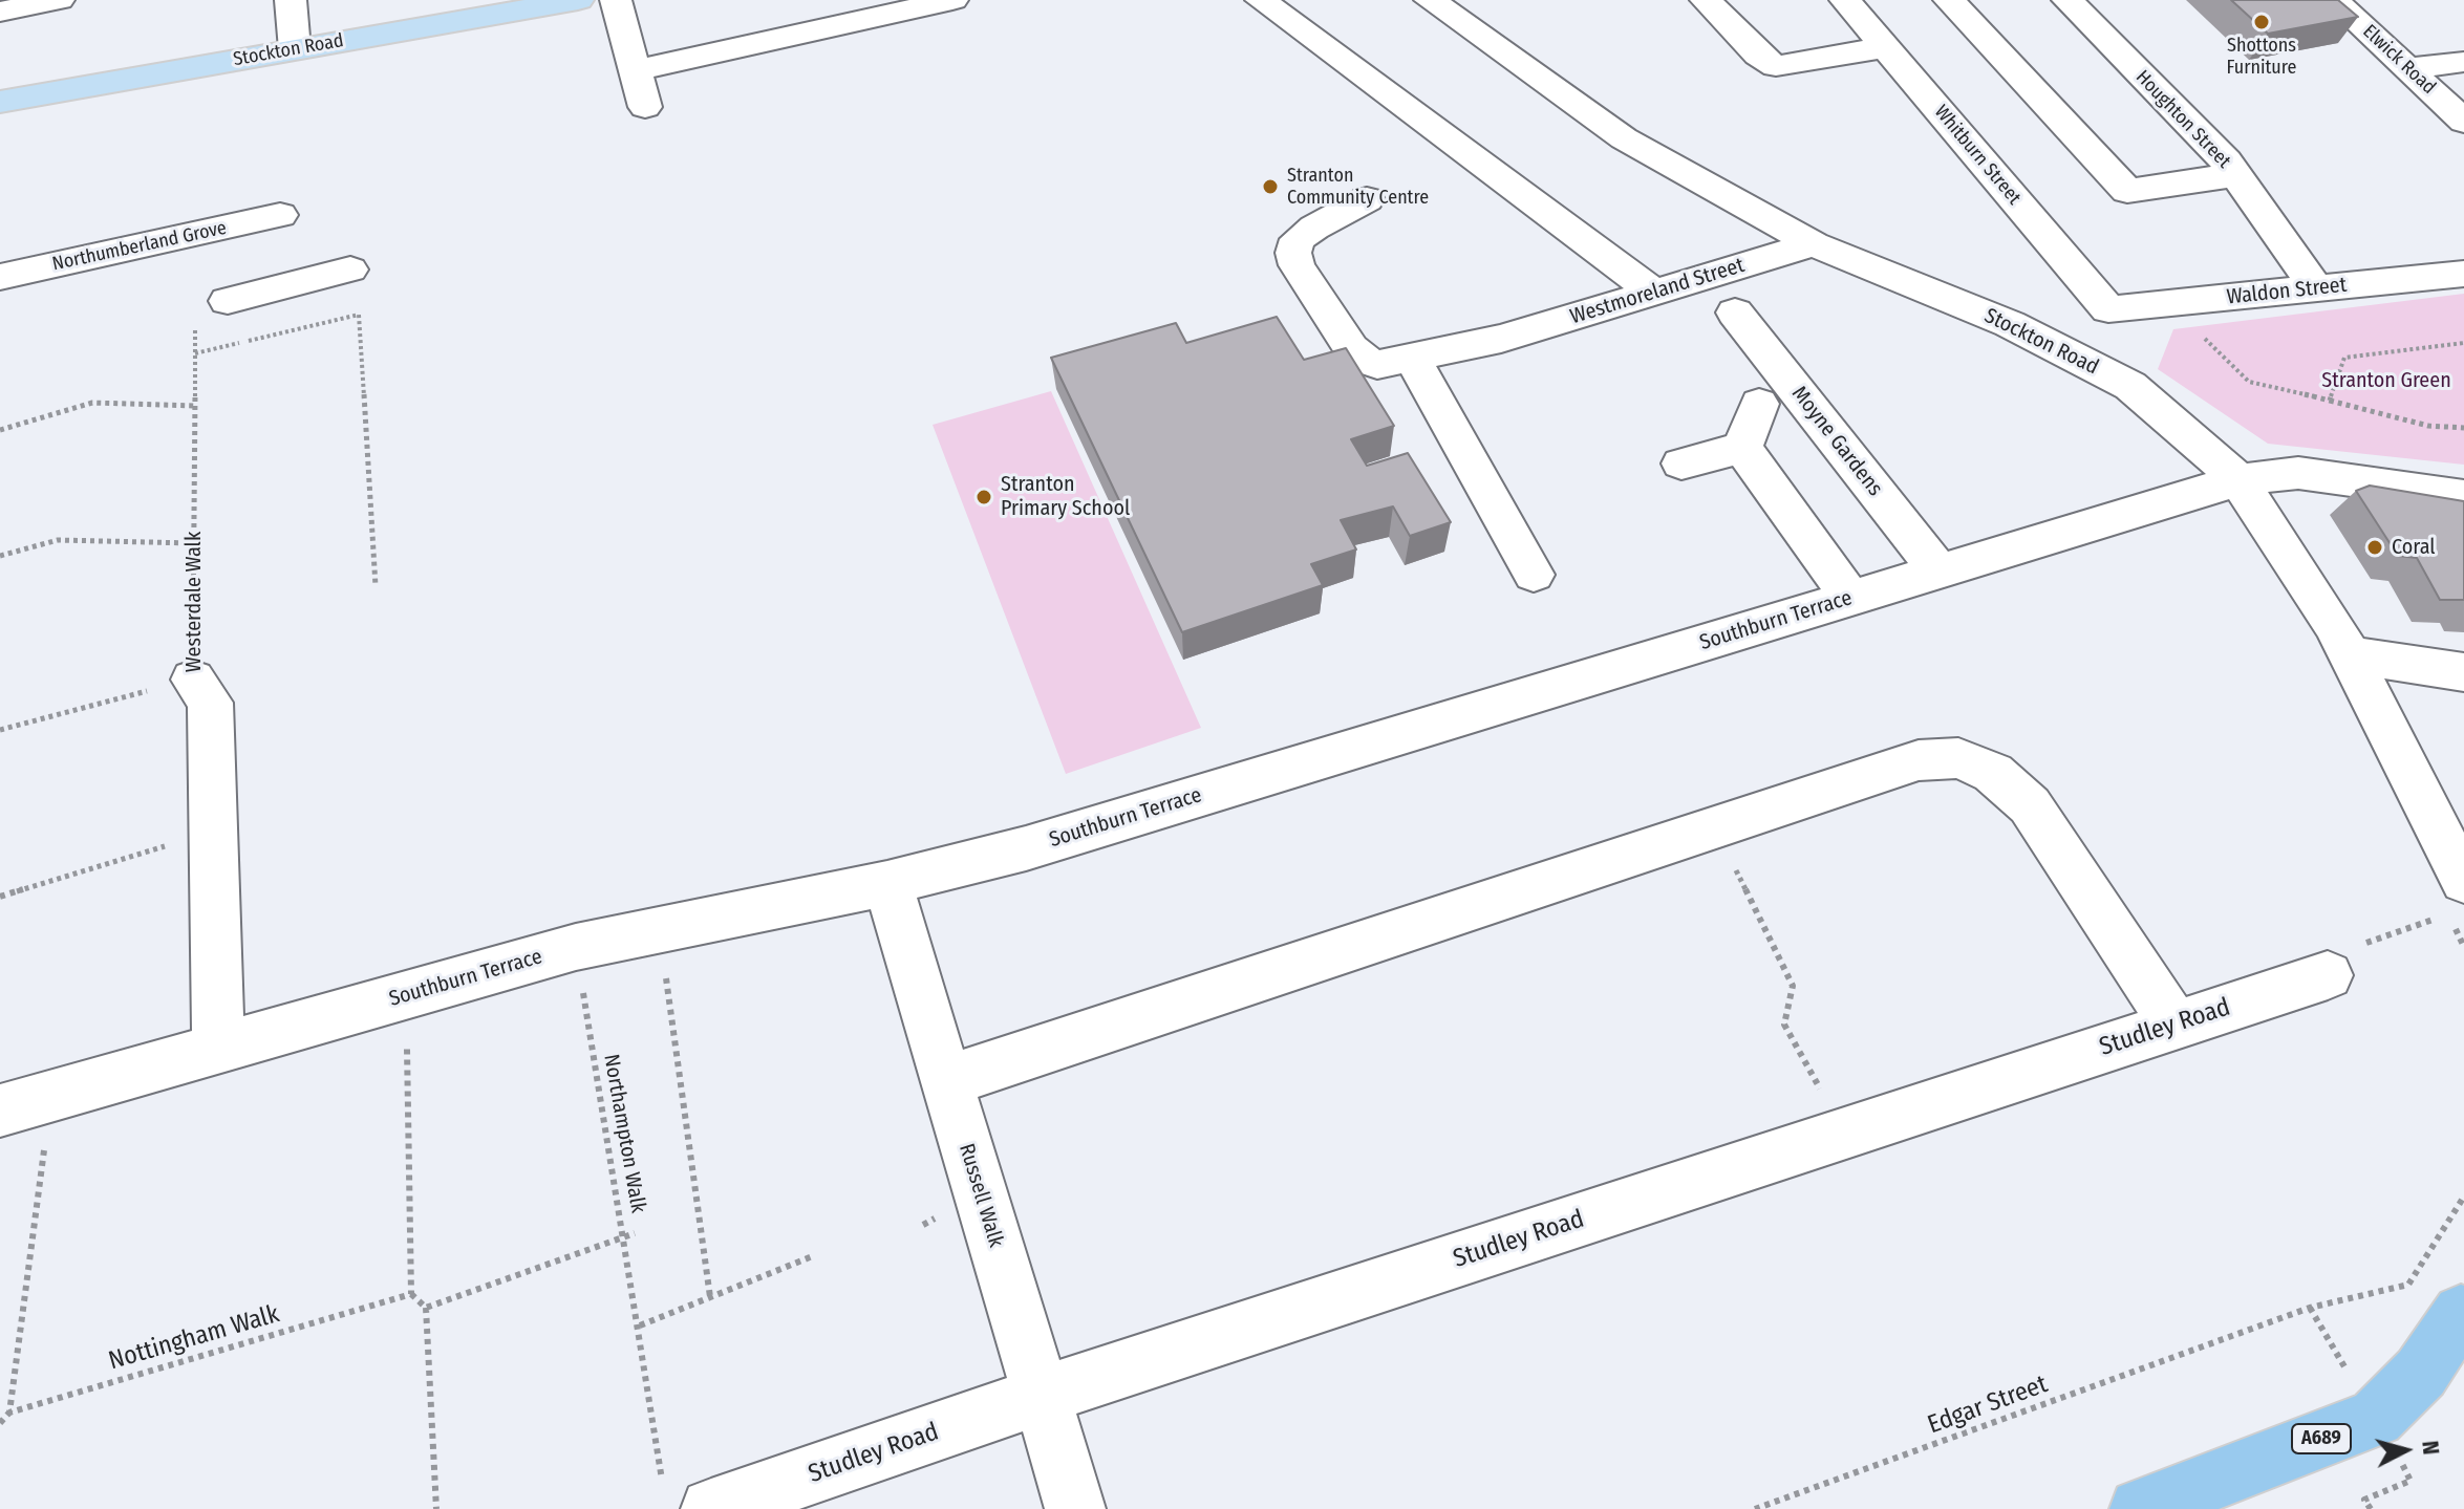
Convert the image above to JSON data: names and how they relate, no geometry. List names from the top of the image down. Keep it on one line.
{"streets":{"highway":["A689"],"main road":["Stockton Road"],"street":["Elwick Road","Houghton Street","Whitburn Street","Northumberland Grove","Westmoreland Street","Waldon Street","Moyne Gardens","Westerdale Walk","Southburn Terrace","Studley Road","Russell Walk"],"path":["Northampton Walk","Nottingham Walk","Edgar Street"]},"crossings":[["Stockton Road","Westmoreland Street"],["Stockton Road","Southburn Terrace"],["Houghton Street","Waldon Street"],["Whitburn Street","Waldon Street"],["Northumberland Grove","Westerdale Walk"],["Moyne Gardens","Southburn Terrace"],["Westerdale Walk","Southburn Terrace"],["Southburn Terrace","Northampton Walk"],["Southburn Terrace","Russell Walk"],["Studley Road","Northampton Walk"],["Studley Road","Russell Walk"]],"parks":["Stranton Green"],"places":["Shottons Furniture","Stranton Community Centre","Stranton Primary School","Coral"],"north":"right"}
